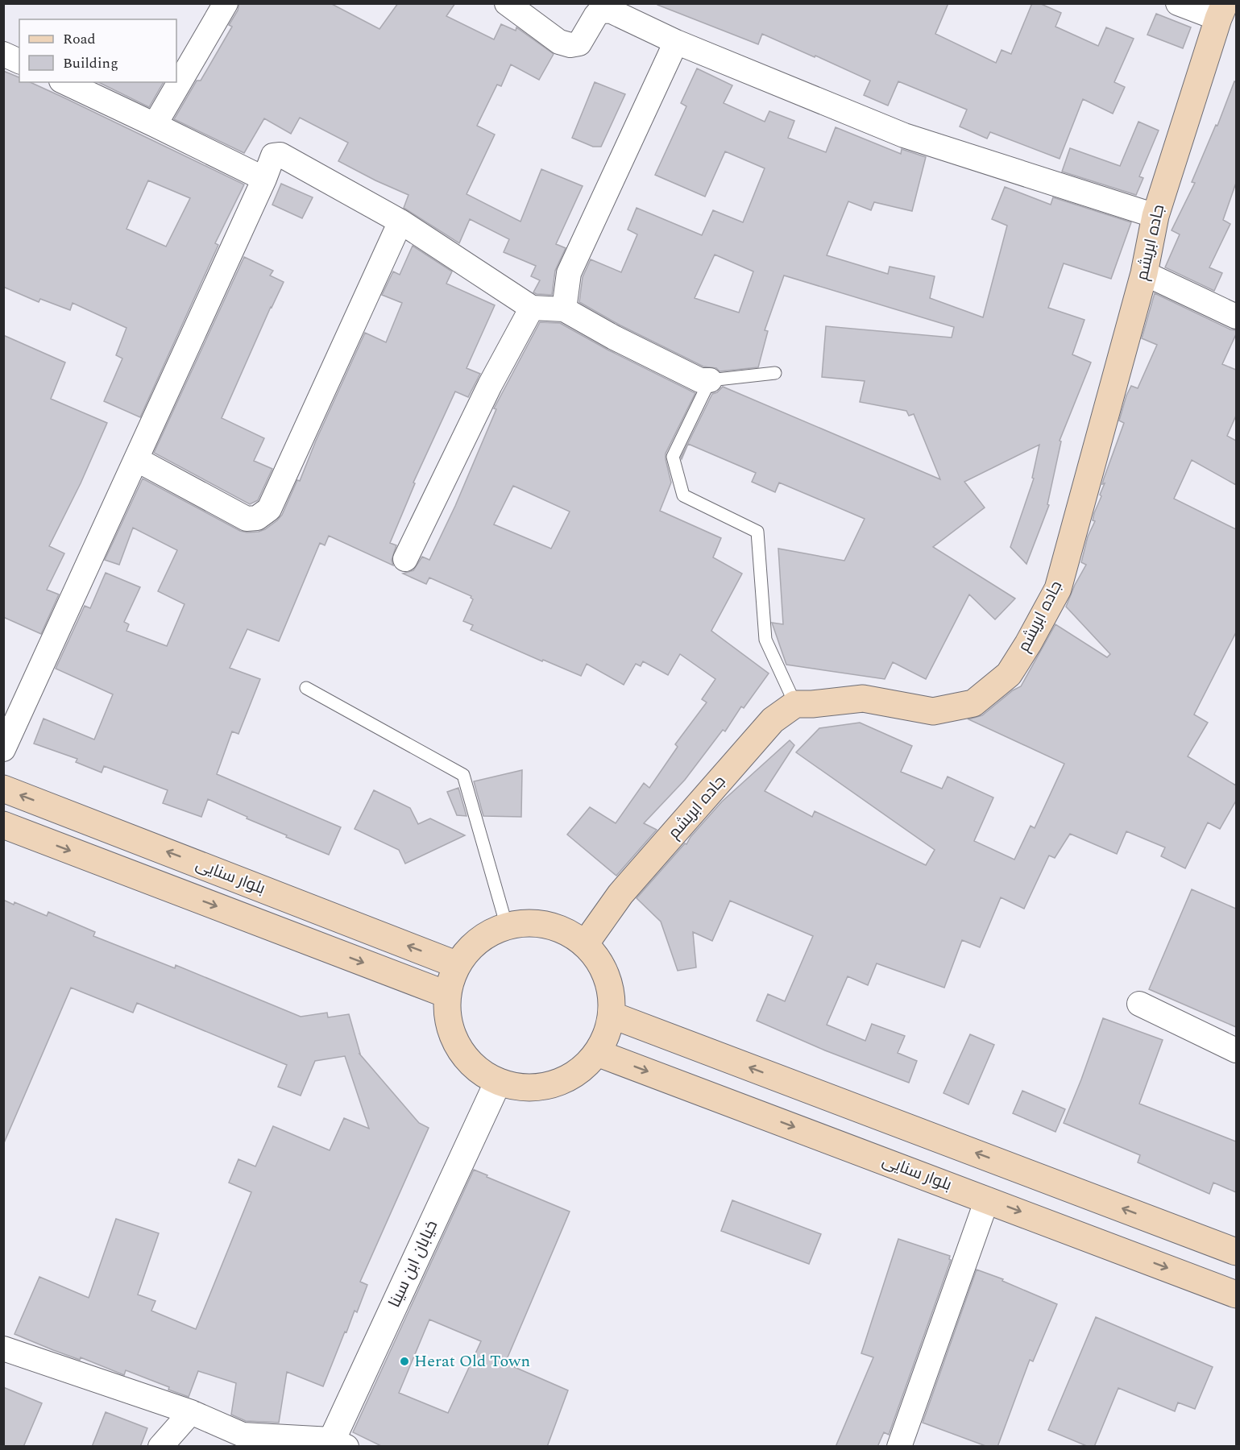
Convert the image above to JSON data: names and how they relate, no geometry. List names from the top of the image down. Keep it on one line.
{"streets":{"main road":["جاده ابریشم","بلوار سنایی"],"street":["خیابان ابن سینا"]},"crossings":[["جاده ابریشم","بلوار سنایی"],["جاده ابریشم","خیابان ابن سینا"],["بلوار سنایی","خیابان ابن سینا"]],"places":["Herat Old Town"],"legend":["Road","Building"]}
